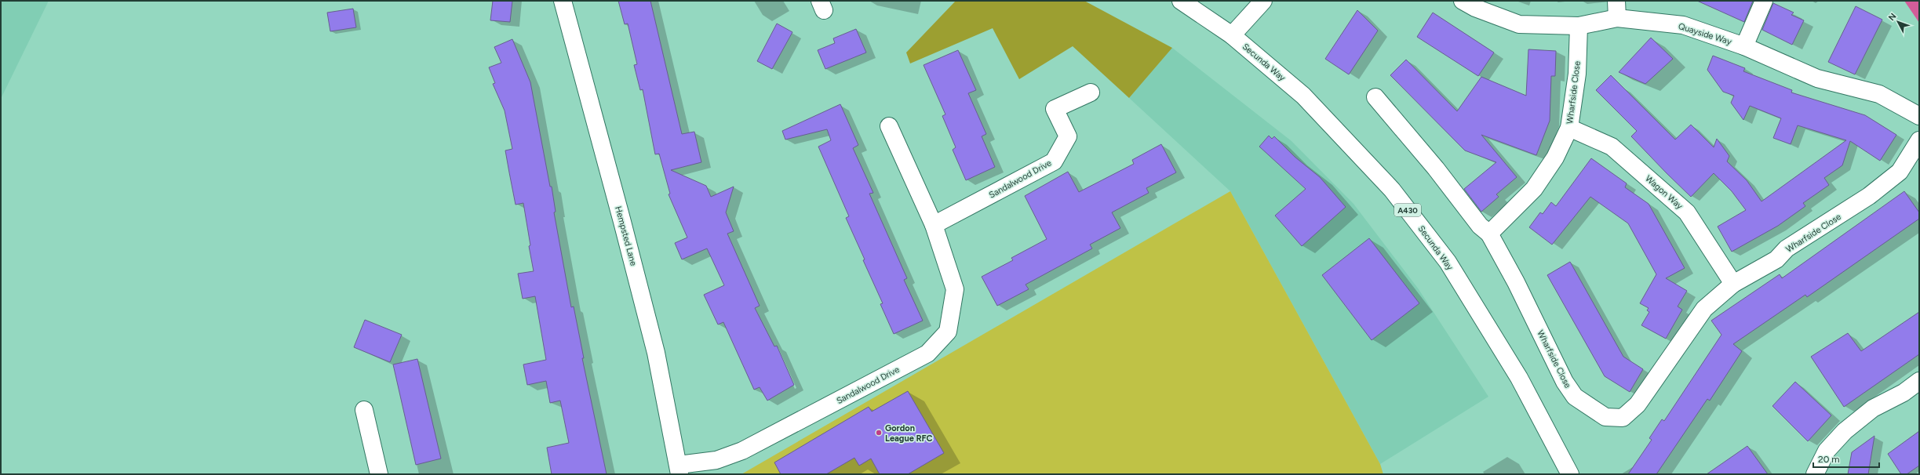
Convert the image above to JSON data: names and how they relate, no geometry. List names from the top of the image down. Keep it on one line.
{"streets":{"street":["Quayside Way","Secunda Way","Wharfside Close","Sandalwood Drive","Wagon Way","A430","Hempsted Lane"]},"crossings":[["Quayside Way","Wharfside Close"],["Wharfside Close","Wagon Way"],["Sandalwood Drive","Hempsted Lane"]],"places":["Gordon League RFC"],"scale_bar":"20 m","north":"top left"}
